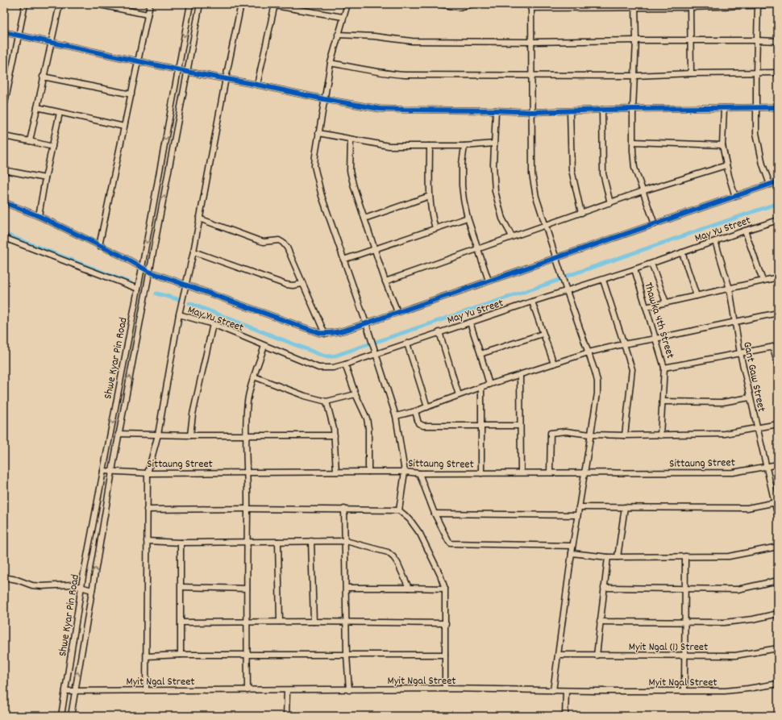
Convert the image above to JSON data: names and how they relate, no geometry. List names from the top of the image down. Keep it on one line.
{"streets":{"street":["May Yu Street","Thawka 4th Street","Shwe Kyar Pin Road","Gant Gaw Street","Sittaung Street","Myit Ngal (1) Street","Myit Ngal Street"]},"crossings":[["May Yu Street","Thawka 4th Street"],["May Yu Street","Gant Gaw Street"],["Shwe Kyar Pin Road","Sittaung Street"],["Shwe Kyar Pin Road","Myit Ngal Street"],["Gant Gaw Street","Sittaung Street"]]}
